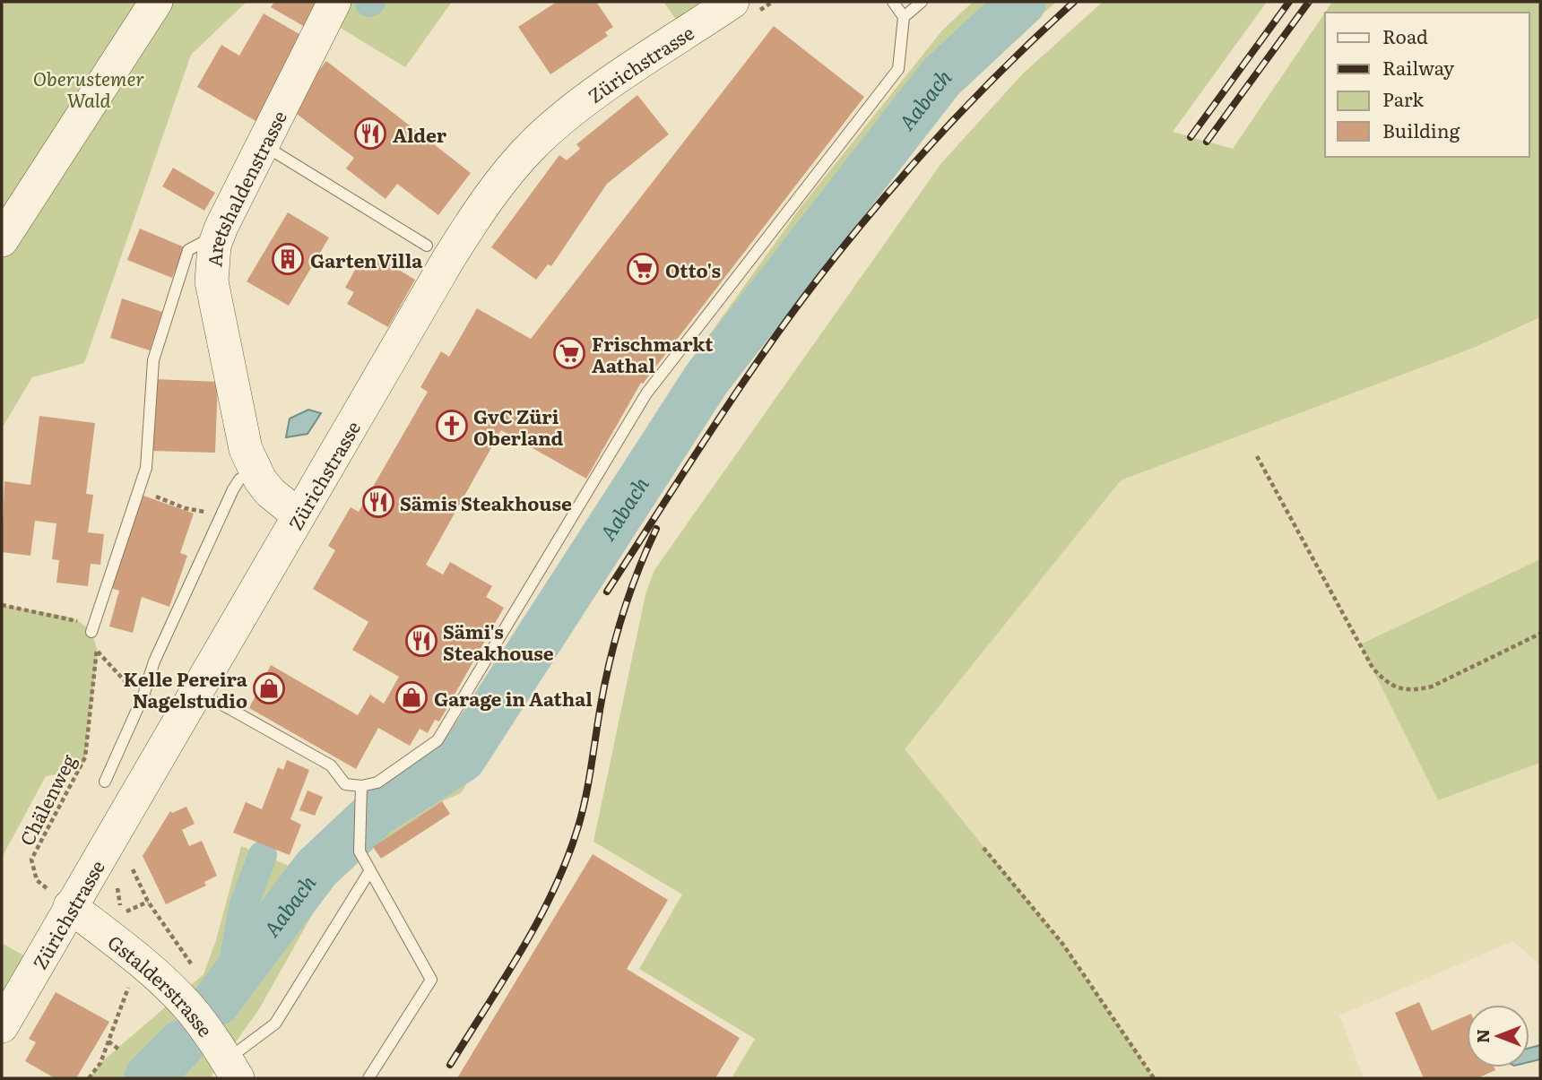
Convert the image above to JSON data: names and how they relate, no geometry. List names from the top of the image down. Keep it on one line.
{"streets":{"main road":["Zürichstrasse","Aretshaldenstrasse","Gstalderstrasse"],"path":["Chälenweg"]},"crossings":[["Zürichstrasse","Aretshaldenstrasse"],["Zürichstrasse","Chälenweg"],["Zürichstrasse","Gstalderstrasse"],["Chälenweg","Gstalderstrasse"]],"water":["Aabach"],"parks":["Oberustemer Wald"],"places":{"restaurant":["Alder","Sämis Steakhouse","Sämi's Steakhouse"],"building":["GartenVilla"],"supermarket":["Otto's","Frischmarkt Aathal"],"church":["GvC Züri Oberland"],"shop":["Kelle Pereira Nagelstudio","Garage in Aathal"]},"legend":["Road","Railway","Park","Building"],"north":"left"}
